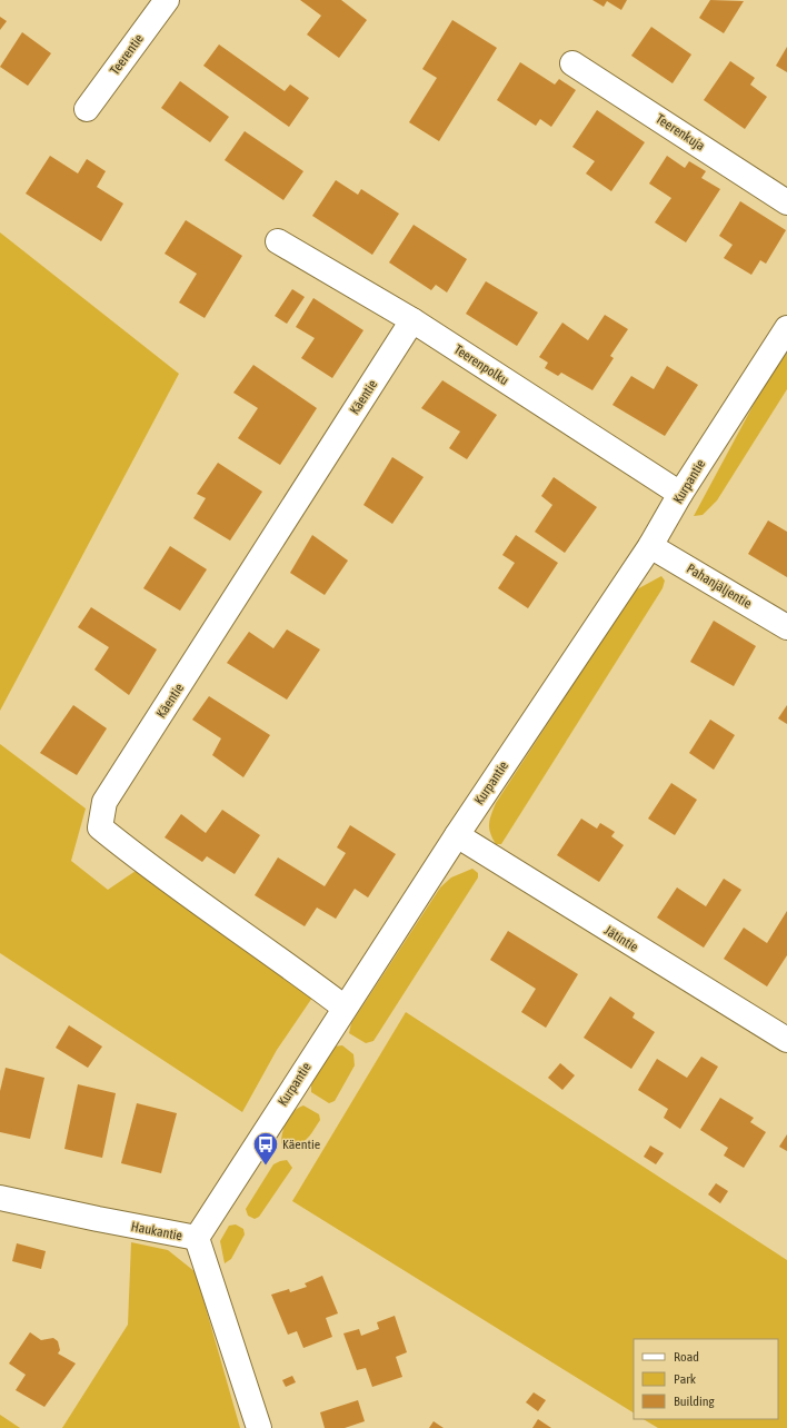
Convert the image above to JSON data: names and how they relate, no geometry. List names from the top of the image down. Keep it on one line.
{"streets":{"street":["Teerentie","Teerenkuja","Teerenpolku","Käentie","Kurpantie","Pahanjäljentie","Jätintie","Haukantie"]},"crossings":[["Teerenpolku","Käentie"],["Teerenpolku","Kurpantie"],["Käentie","Kurpantie"],["Kurpantie","Pahanjäljentie"],["Kurpantie","Jätintie"],["Kurpantie","Haukantie"]],"places":{"bus stop":["Käentie"]},"legend":["Road","Park","Building"]}
